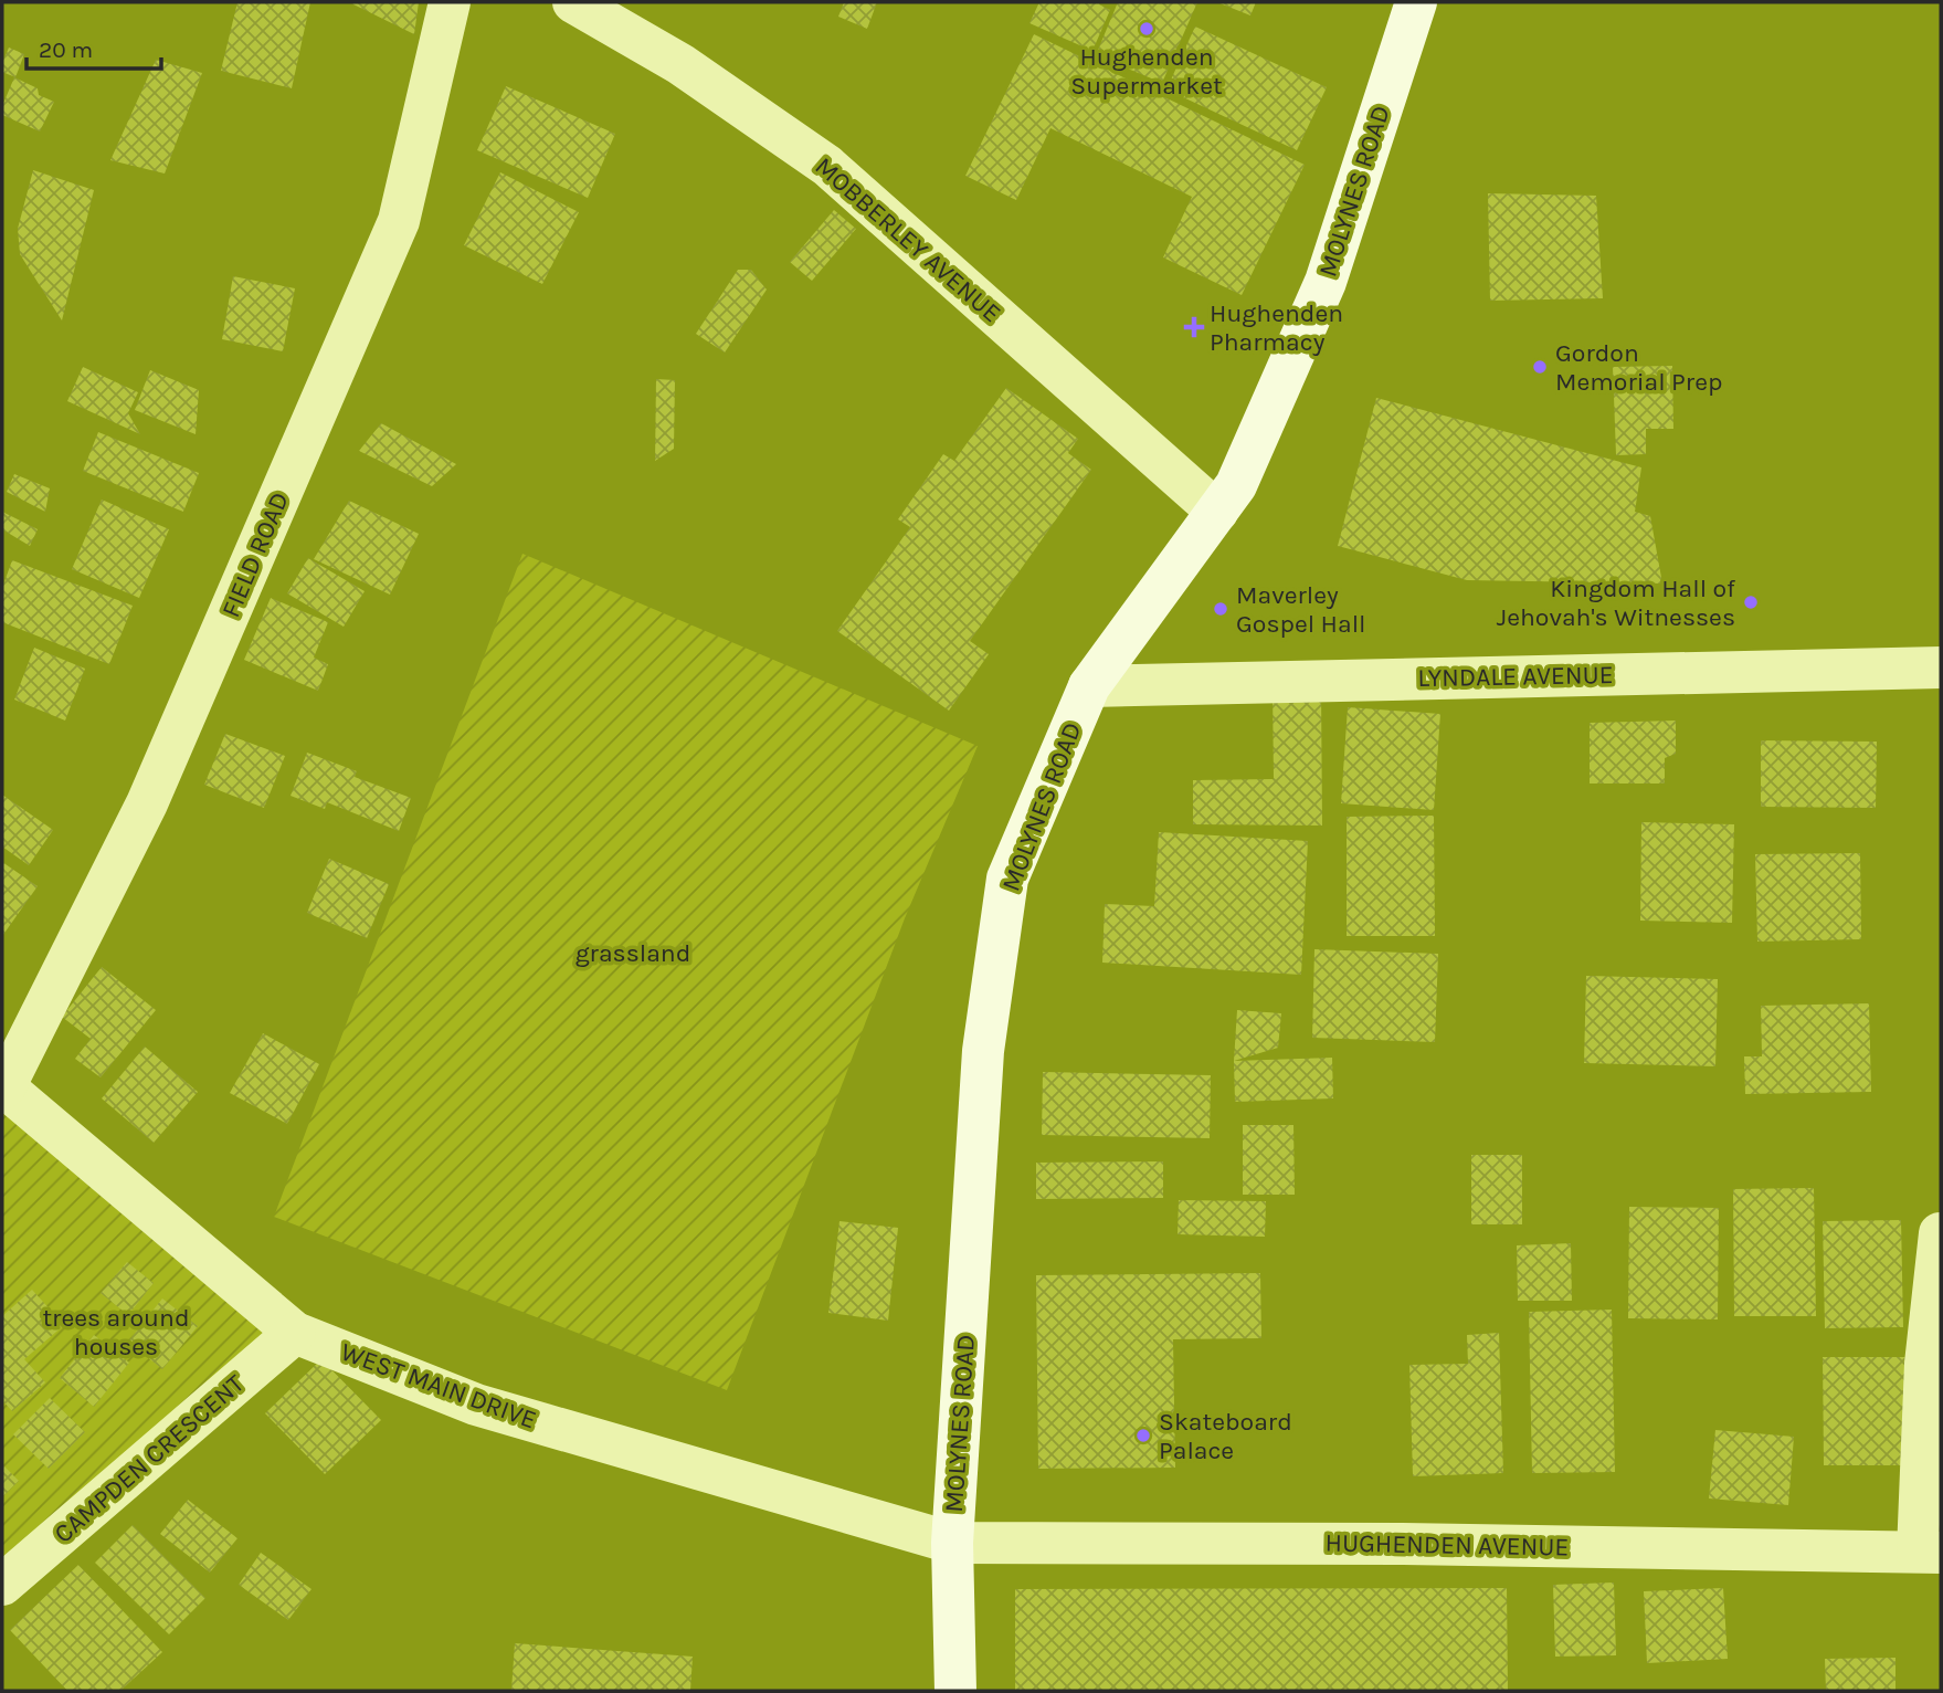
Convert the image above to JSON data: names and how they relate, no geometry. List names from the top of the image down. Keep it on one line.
{"streets":{"main road":["MOLYNES ROAD"],"street":["MOBBERLEY AVENUE","FIELD ROAD","LYNDALE AVENUE","WEST MAIN DRIVE","CAMPDEN CRESCENT","HUGHENDEN AVENUE"]},"crossings":[["MOLYNES ROAD","MOBBERLEY AVENUE"],["MOLYNES ROAD","LYNDALE AVENUE"],["MOLYNES ROAD","WEST MAIN DRIVE"],["MOLYNES ROAD","HUGHENDEN AVENUE"],["FIELD ROAD","WEST MAIN DRIVE"],["WEST MAIN DRIVE","CAMPDEN CRESCENT"],["WEST MAIN DRIVE","HUGHENDEN AVENUE"]],"parks":["grassland","trees around houses"],"places":{"other":["Hughenden Supermarket","Gordon Memorial Prep","Kingdom Hall of Jehovah's Witnesses","Maverley Gospel Hall","Skateboard Palace"],"health":["Hughenden Pharmacy"]},"scale_bar":"20 m"}
